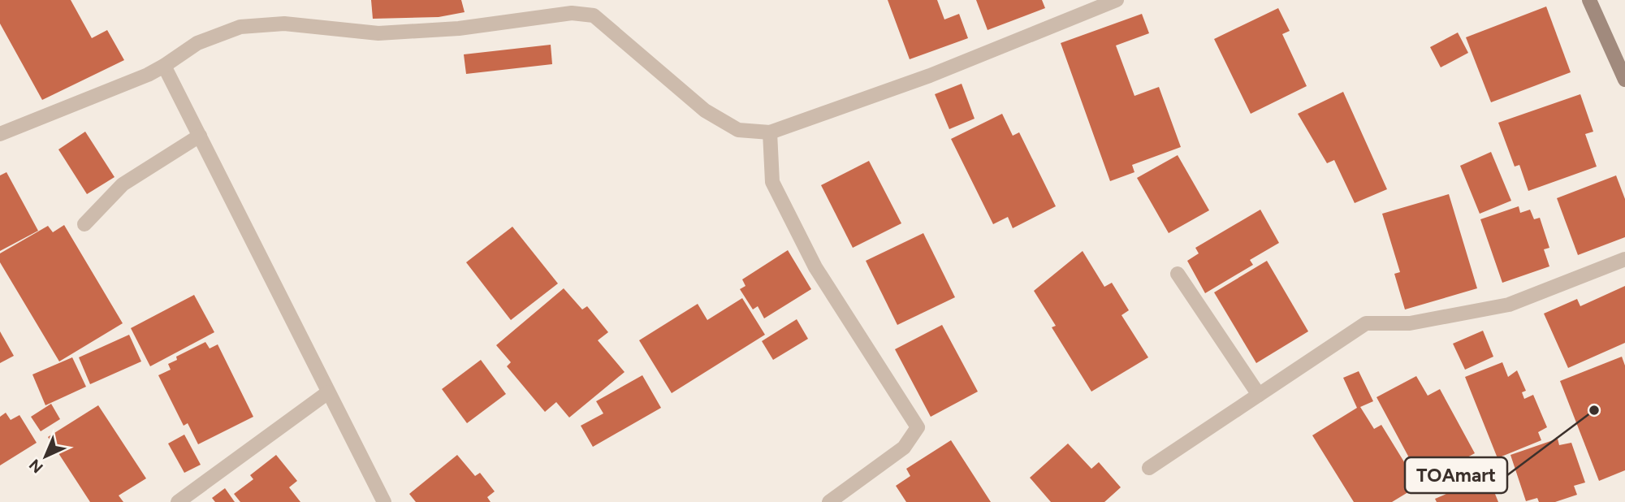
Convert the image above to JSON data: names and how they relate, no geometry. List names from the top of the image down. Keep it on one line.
{"places":["TOAmart"],"north":"bottom left"}
